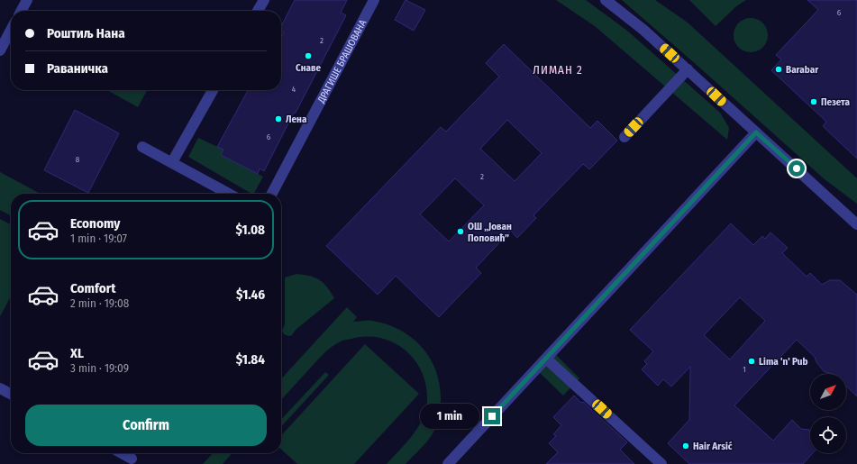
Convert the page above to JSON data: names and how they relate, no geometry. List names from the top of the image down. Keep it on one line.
{"streets":{"street":["ДРАГИШЕ БРАШОВАНА"]},"districts":["ЛИМАН 2"],"places":["Снаве","Barabar","Пезета","Лена","ОШ „Јован Поповић”","Lima 'n' Pub","Hair Arsić"],"house_numbers":["6","2","4","6","8","2","1"],"north":"top right","page":{"banner":["Роштиљ Нана","Раваничка"],"list":[{"name":"Economy","note":"1 min · 19:07","value":"$1.08"},{"name":"Comfort","note":"2 min · 19:08","value":"$1.46"},{"name":"XL","note":"3 min · 19:09","value":"$1.84"}],"buttons":"Confirm","bubble":"1 min"}}
